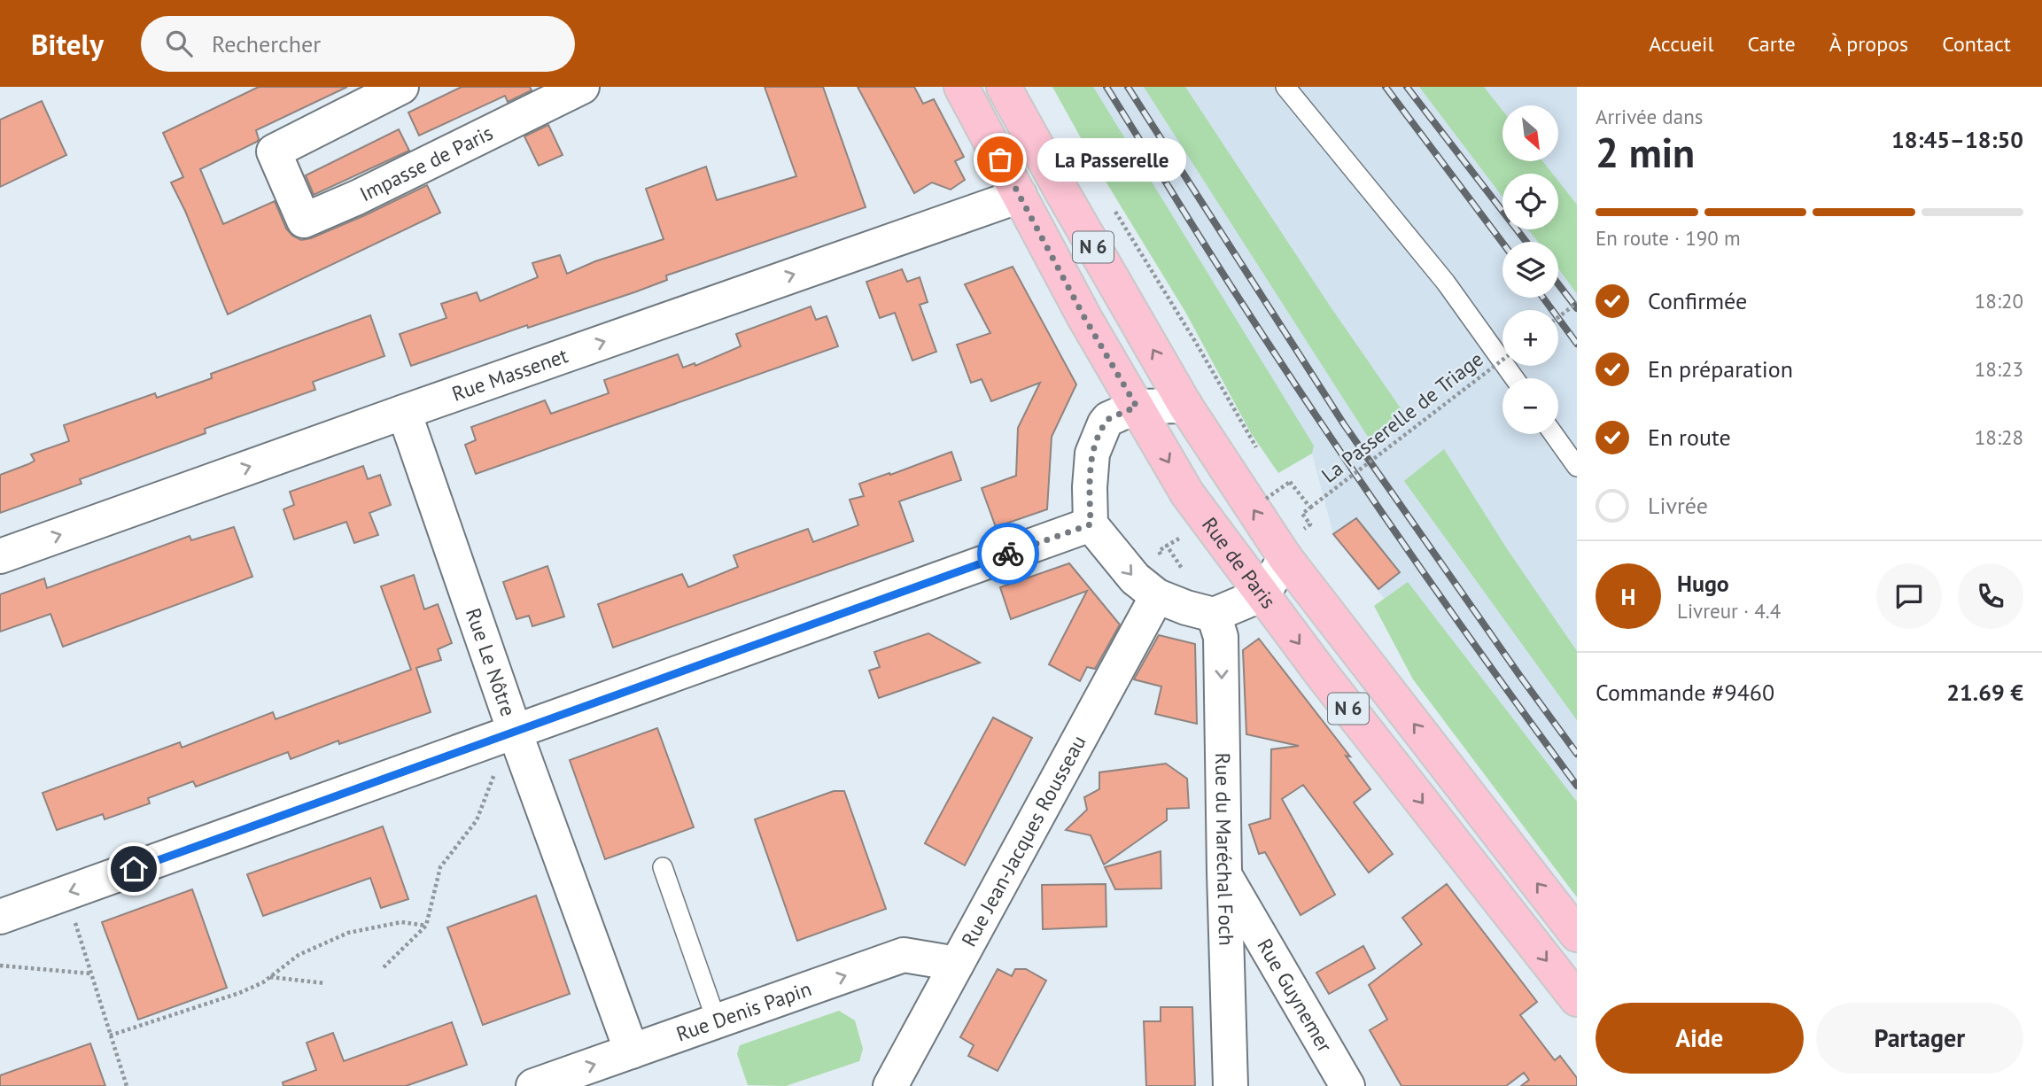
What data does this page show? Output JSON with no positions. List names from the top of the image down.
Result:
{
  "streets": {
    "main road": ["N 6", "Rue de Paris"],
    "street": [
      "Impasse de Paris",
      "Rue Massenet",
      "Rue Le Nôtre",
      "Rue Jean-Jacques Rousseau",
      "Rue du Maréchal Foch",
      "Rue Guynemer",
      "Rue Denis Papin"
    ],
    "path": ["La Passerelle de Triage"]
  },
  "crossings": [
    ["Rue Massenet", "Rue de Paris"],
    ["Rue Massenet", "Rue Le Nôtre"],
    ["Rue Le Nôtre", "Rue Denis Papin"],
    ["Rue Jean-Jacques Rousseau", "Rue Denis Papin"],
    ["Rue du Maréchal Foch", "Rue Guynemer"]
  ],
  "one_way": ["Rue Massenet", "Rue du Maréchal Foch", "Rue Denis Papin"],
  "places": ["La Passerelle"],
  "north": "bottom right",
  "page": {
    "header": "Bitely",
    "search": "Rechercher",
    "nav": [
      "Accueil",
      "Carte",
      "À propos",
      "Contact"
    ],
    "heading": ["2 min", "Arrivée dans", "18:45–18:50"],
    "panel": [
      "Hugo",
      "Livreur · 4.4",
      "Commande #9460",
      "21.69 €"
    ],
    "map_buttons": ["+", "−"],
    "bubble": "La Passerelle",
    "bar": "En route · 190 m",
    "list": [
      ["Confirmée", "18:20"],
      ["En préparation", "18:23"],
      ["En route", "18:28"],
      "Livrée"
    ],
    "round": "H",
    "buttons": ["Aide", "Partager"]
  }
}
